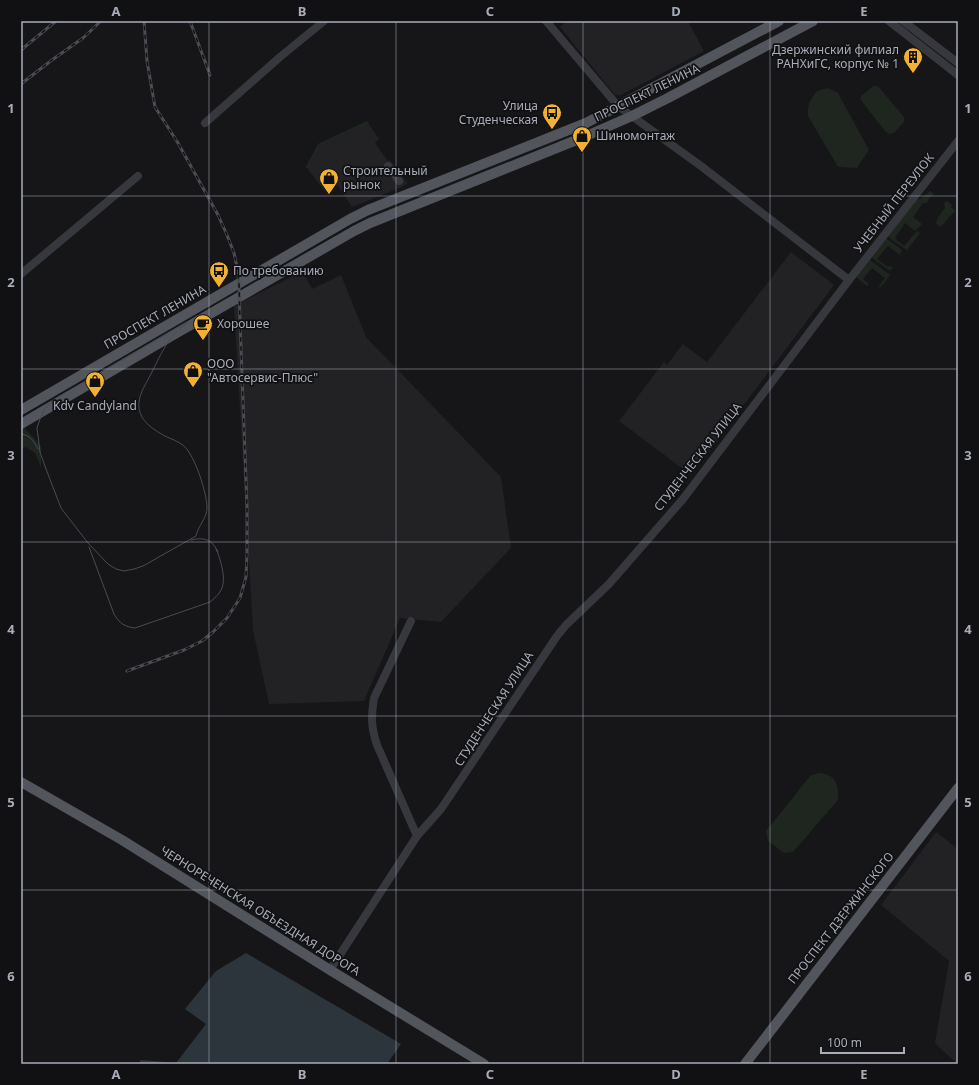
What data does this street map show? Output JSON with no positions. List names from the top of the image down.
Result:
{
  "streets": {
    "main road": ["ПРОСПЕКТ ЛЕНИНА", "ЧЕРНОРЕЧЕНСКАЯ ОБЪЕЗДНАЯ ДОРОГА", "ПРОСПЕКТ ДЗЕРЖИНСКОГО"],
    "street": ["УЧЕБНЫЙ ПЕРЕУЛОК", "СТУДЕНЧЕСКАЯ УЛИЦА"]
  },
  "crossings": [
    ["УЧЕБНЫЙ ПЕРЕУЛОК", "СТУДЕНЧЕСКАЯ УЛИЦА"],
    ["СТУДЕНЧЕСКАЯ УЛИЦА", "ЧЕРНОРЕЧЕНСКАЯ ОБЪЕЗДНАЯ ДОРОГА"]
  ],
  "places": {
    "building": ["Дзержинский филиал РАНХиГС, корпус № 1"],
    "bus stop": ["Улица Студенческая", "По требованию"],
    "shop": [
      "Шиномонтаж",
      "Строительный рынок",
      "ООО \"Автосервис-Плюс\"",
      "Kdv Candyland"
    ],
    "cafe": ["Хорошее"]
  },
  "scale_bar": "100 m",
  "grid": {
    "columns": [
      "A",
      "B",
      "C",
      "D",
      "E"
    ],
    "rows": [
      "1",
      "2",
      "3",
      "4",
      "5",
      "6"
    ]
  }
}
